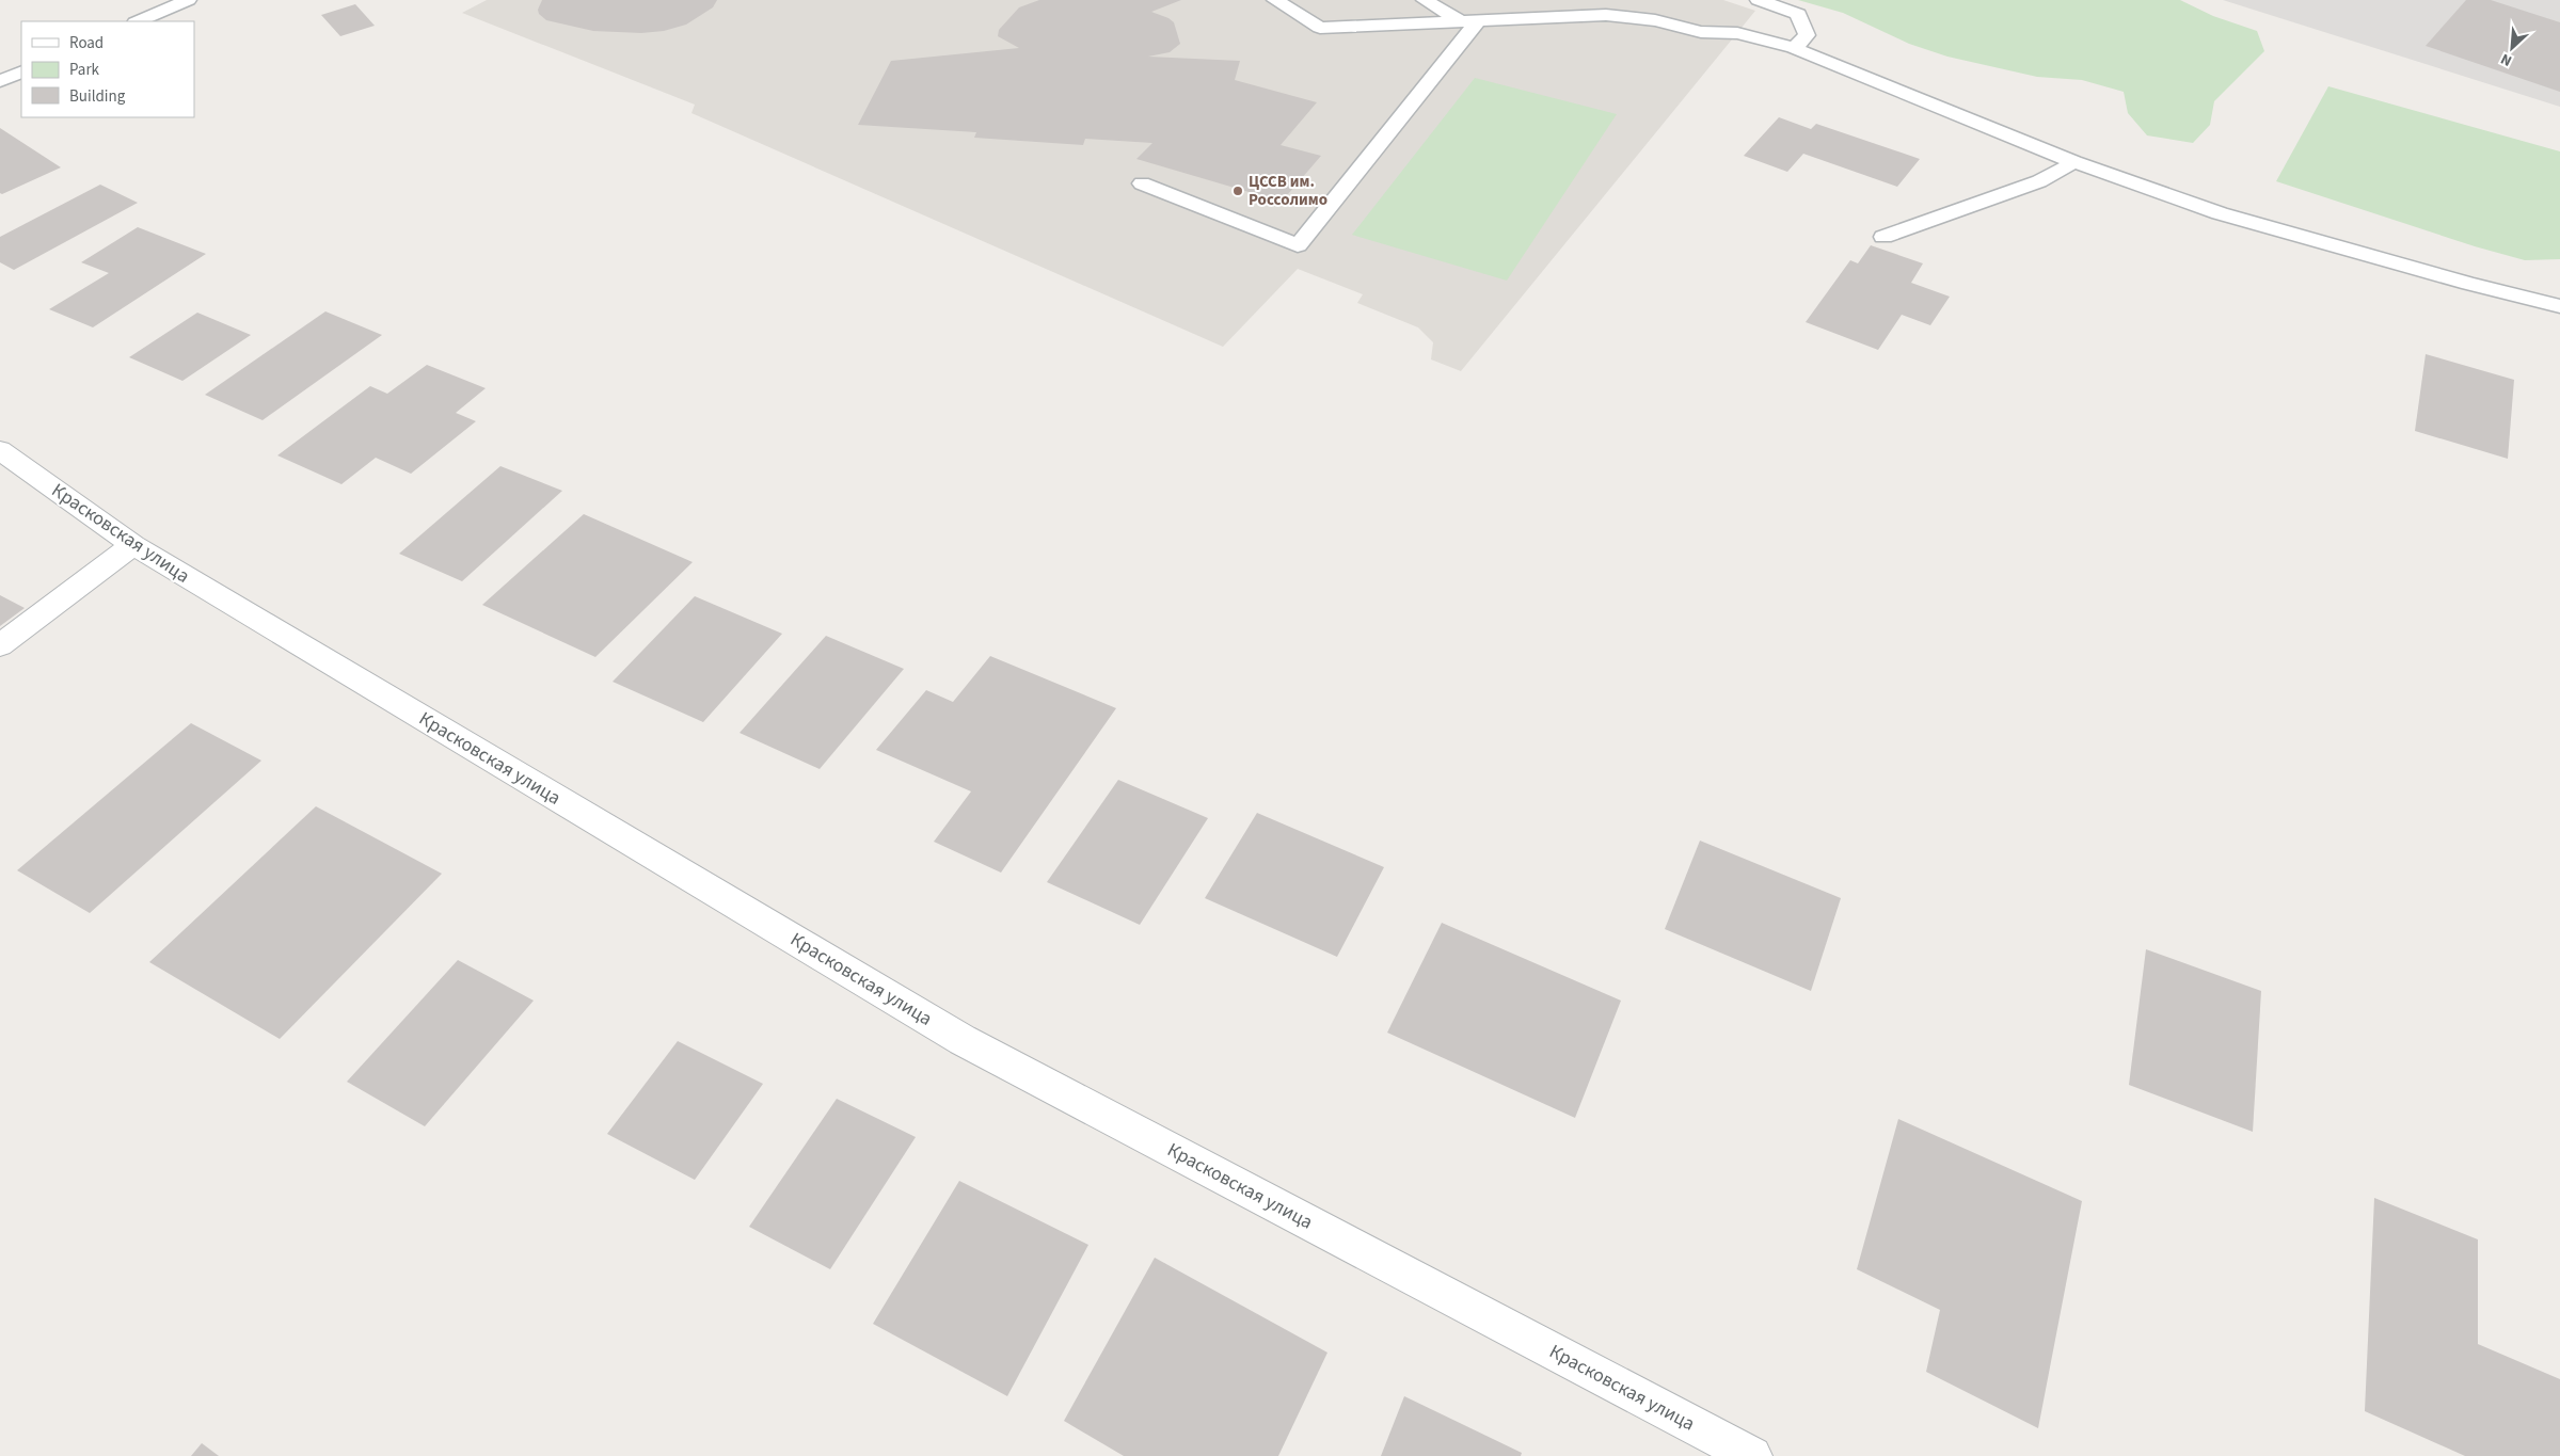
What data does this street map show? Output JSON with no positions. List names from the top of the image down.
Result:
{
  "streets": {
    "street": ["Красковская улица"]
  },
  "places": ["ЦССВ им. Россолимо"],
  "legend": ["Road", "Park", "Building"],
  "north": "bottom left"
}
